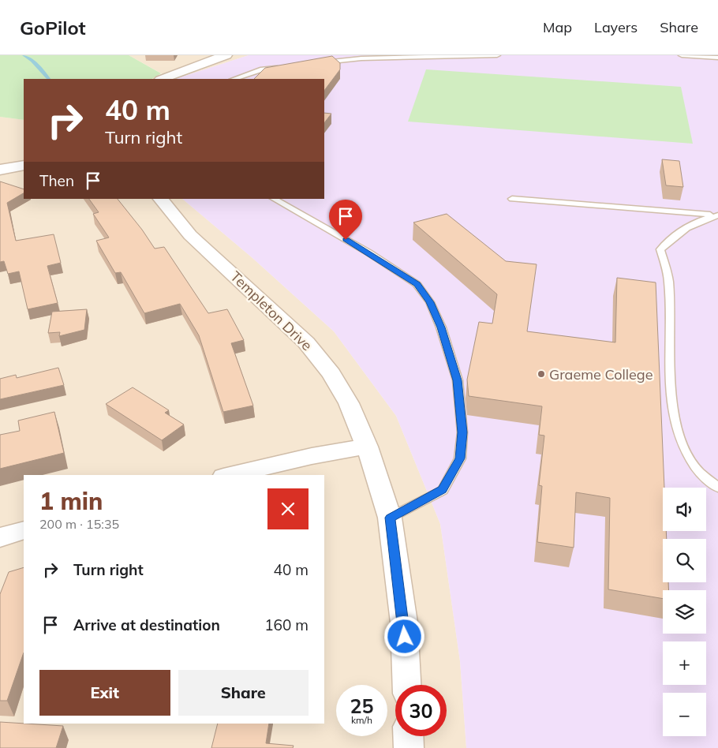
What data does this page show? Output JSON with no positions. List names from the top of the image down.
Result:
{
  "streets": {
    "street": ["Templeton Drive"]
  },
  "places": ["Graeme College"],
  "page": {
    "header": "GoPilot",
    "nav": ["Map", "Layers", "Share"],
    "turn": ["40 m", "Turn right"],
    "then": "Then",
    "heading": ["1 min", "200 m · 15:35"],
    "map_buttons": ["+", "−"],
    "list": [
      {
        "name": "Turn right",
        "value": "40 m"
      },
      {
        "name": "Arrive at destination",
        "value": "160 m"
      }
    ],
    "buttons": ["Exit", "Share"],
    "speed": "25 km/h",
    "limit": "30"
  }
}
